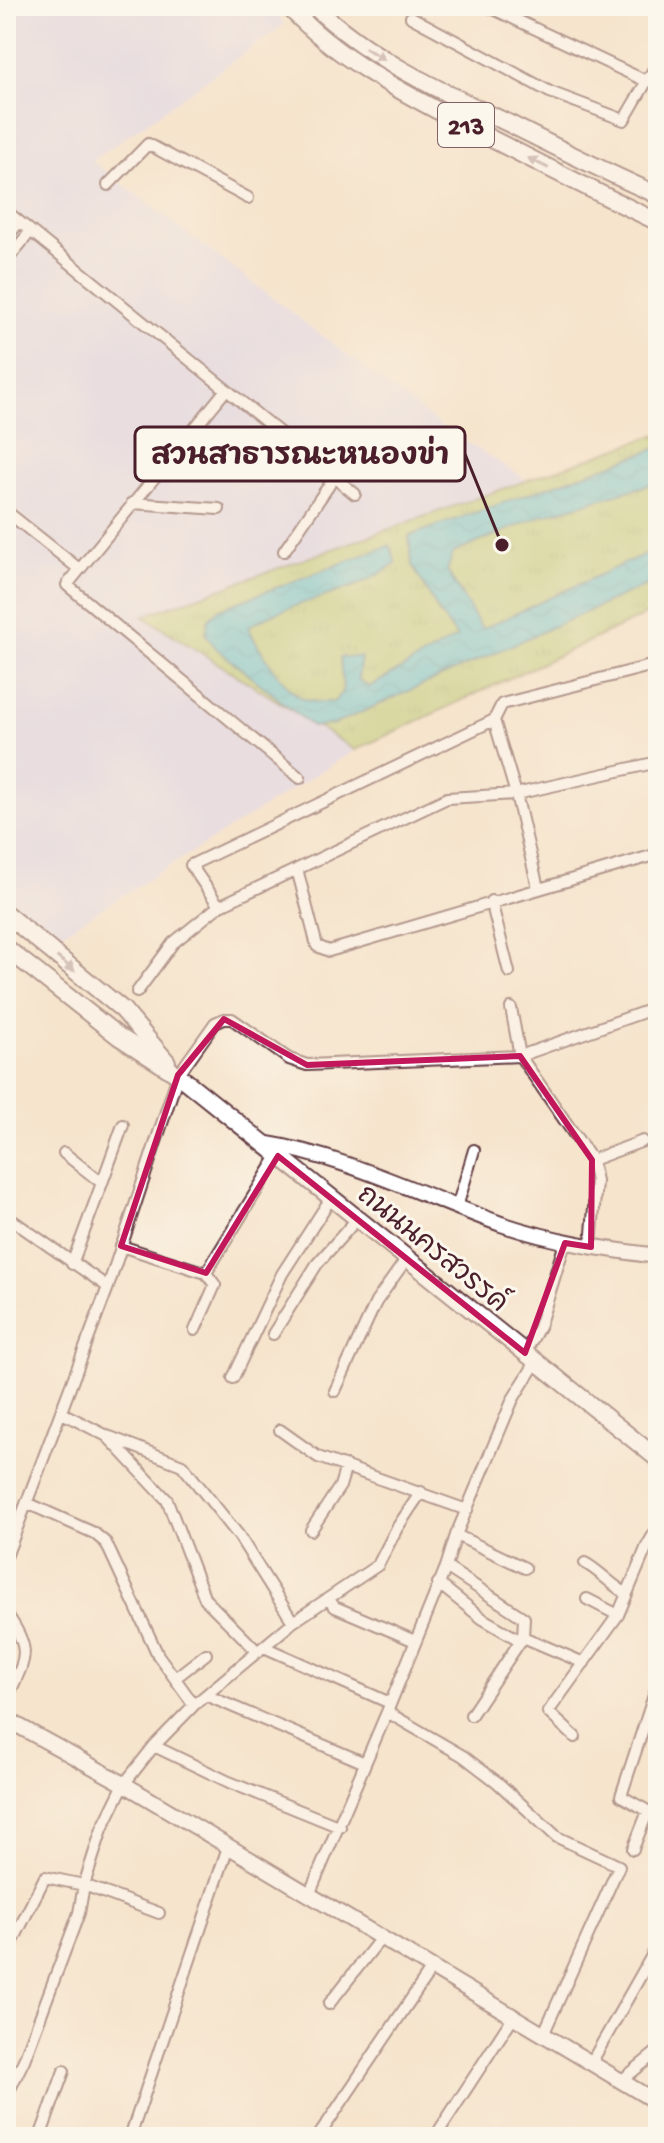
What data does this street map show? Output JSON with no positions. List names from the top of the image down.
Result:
{
  "streets": {
    "main road": ["213", "ถนนนครสวรรค์"]
  },
  "places": ["สวนสาธารณะหนองข่า"]
}
